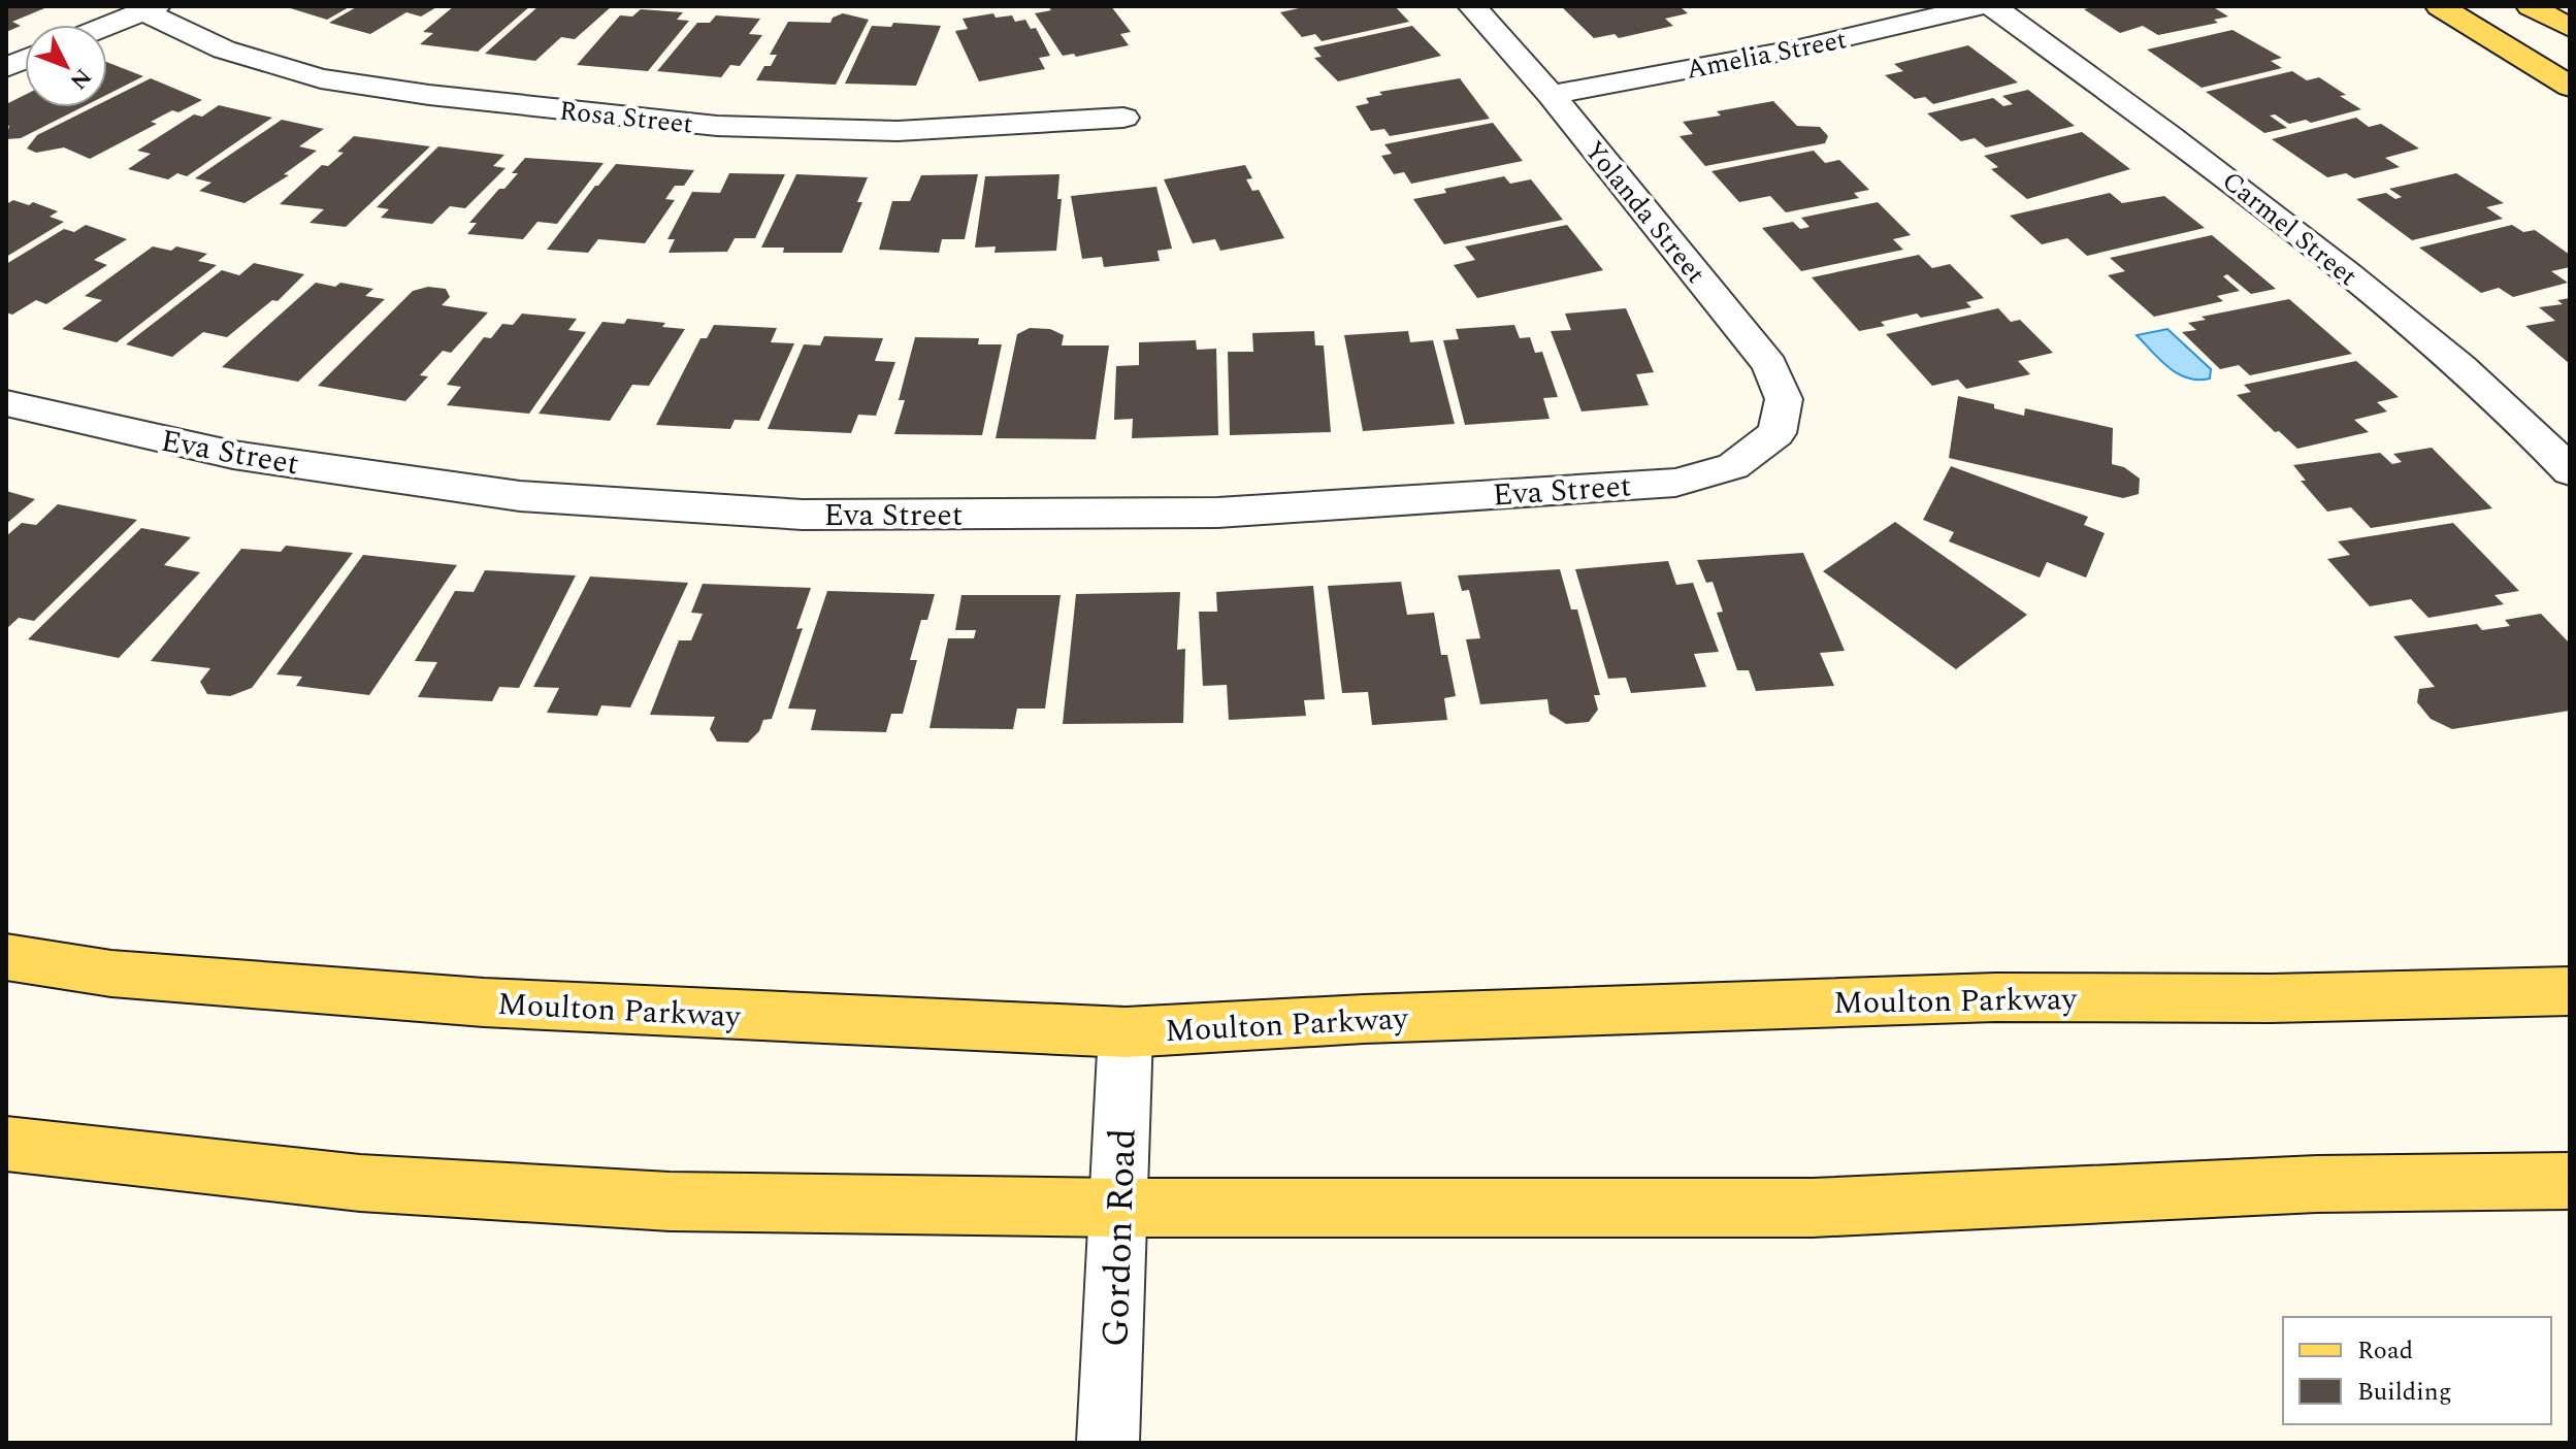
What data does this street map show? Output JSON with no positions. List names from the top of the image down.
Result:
{
  "streets": {
    "main road": ["Moulton Parkway"],
    "street": [
      "Amelia Street",
      "Rosa Street",
      "Yolanda Street",
      "Carmel Street",
      "Eva Street",
      "Gordon Road"
    ]
  },
  "crossings": [
    ["Amelia Street", "Yolanda Street"],
    ["Yolanda Street", "Eva Street"],
    ["Moulton Parkway", "Gordon Road"]
  ],
  "legend": ["Road", "Building"],
  "north": "bottom right"
}
